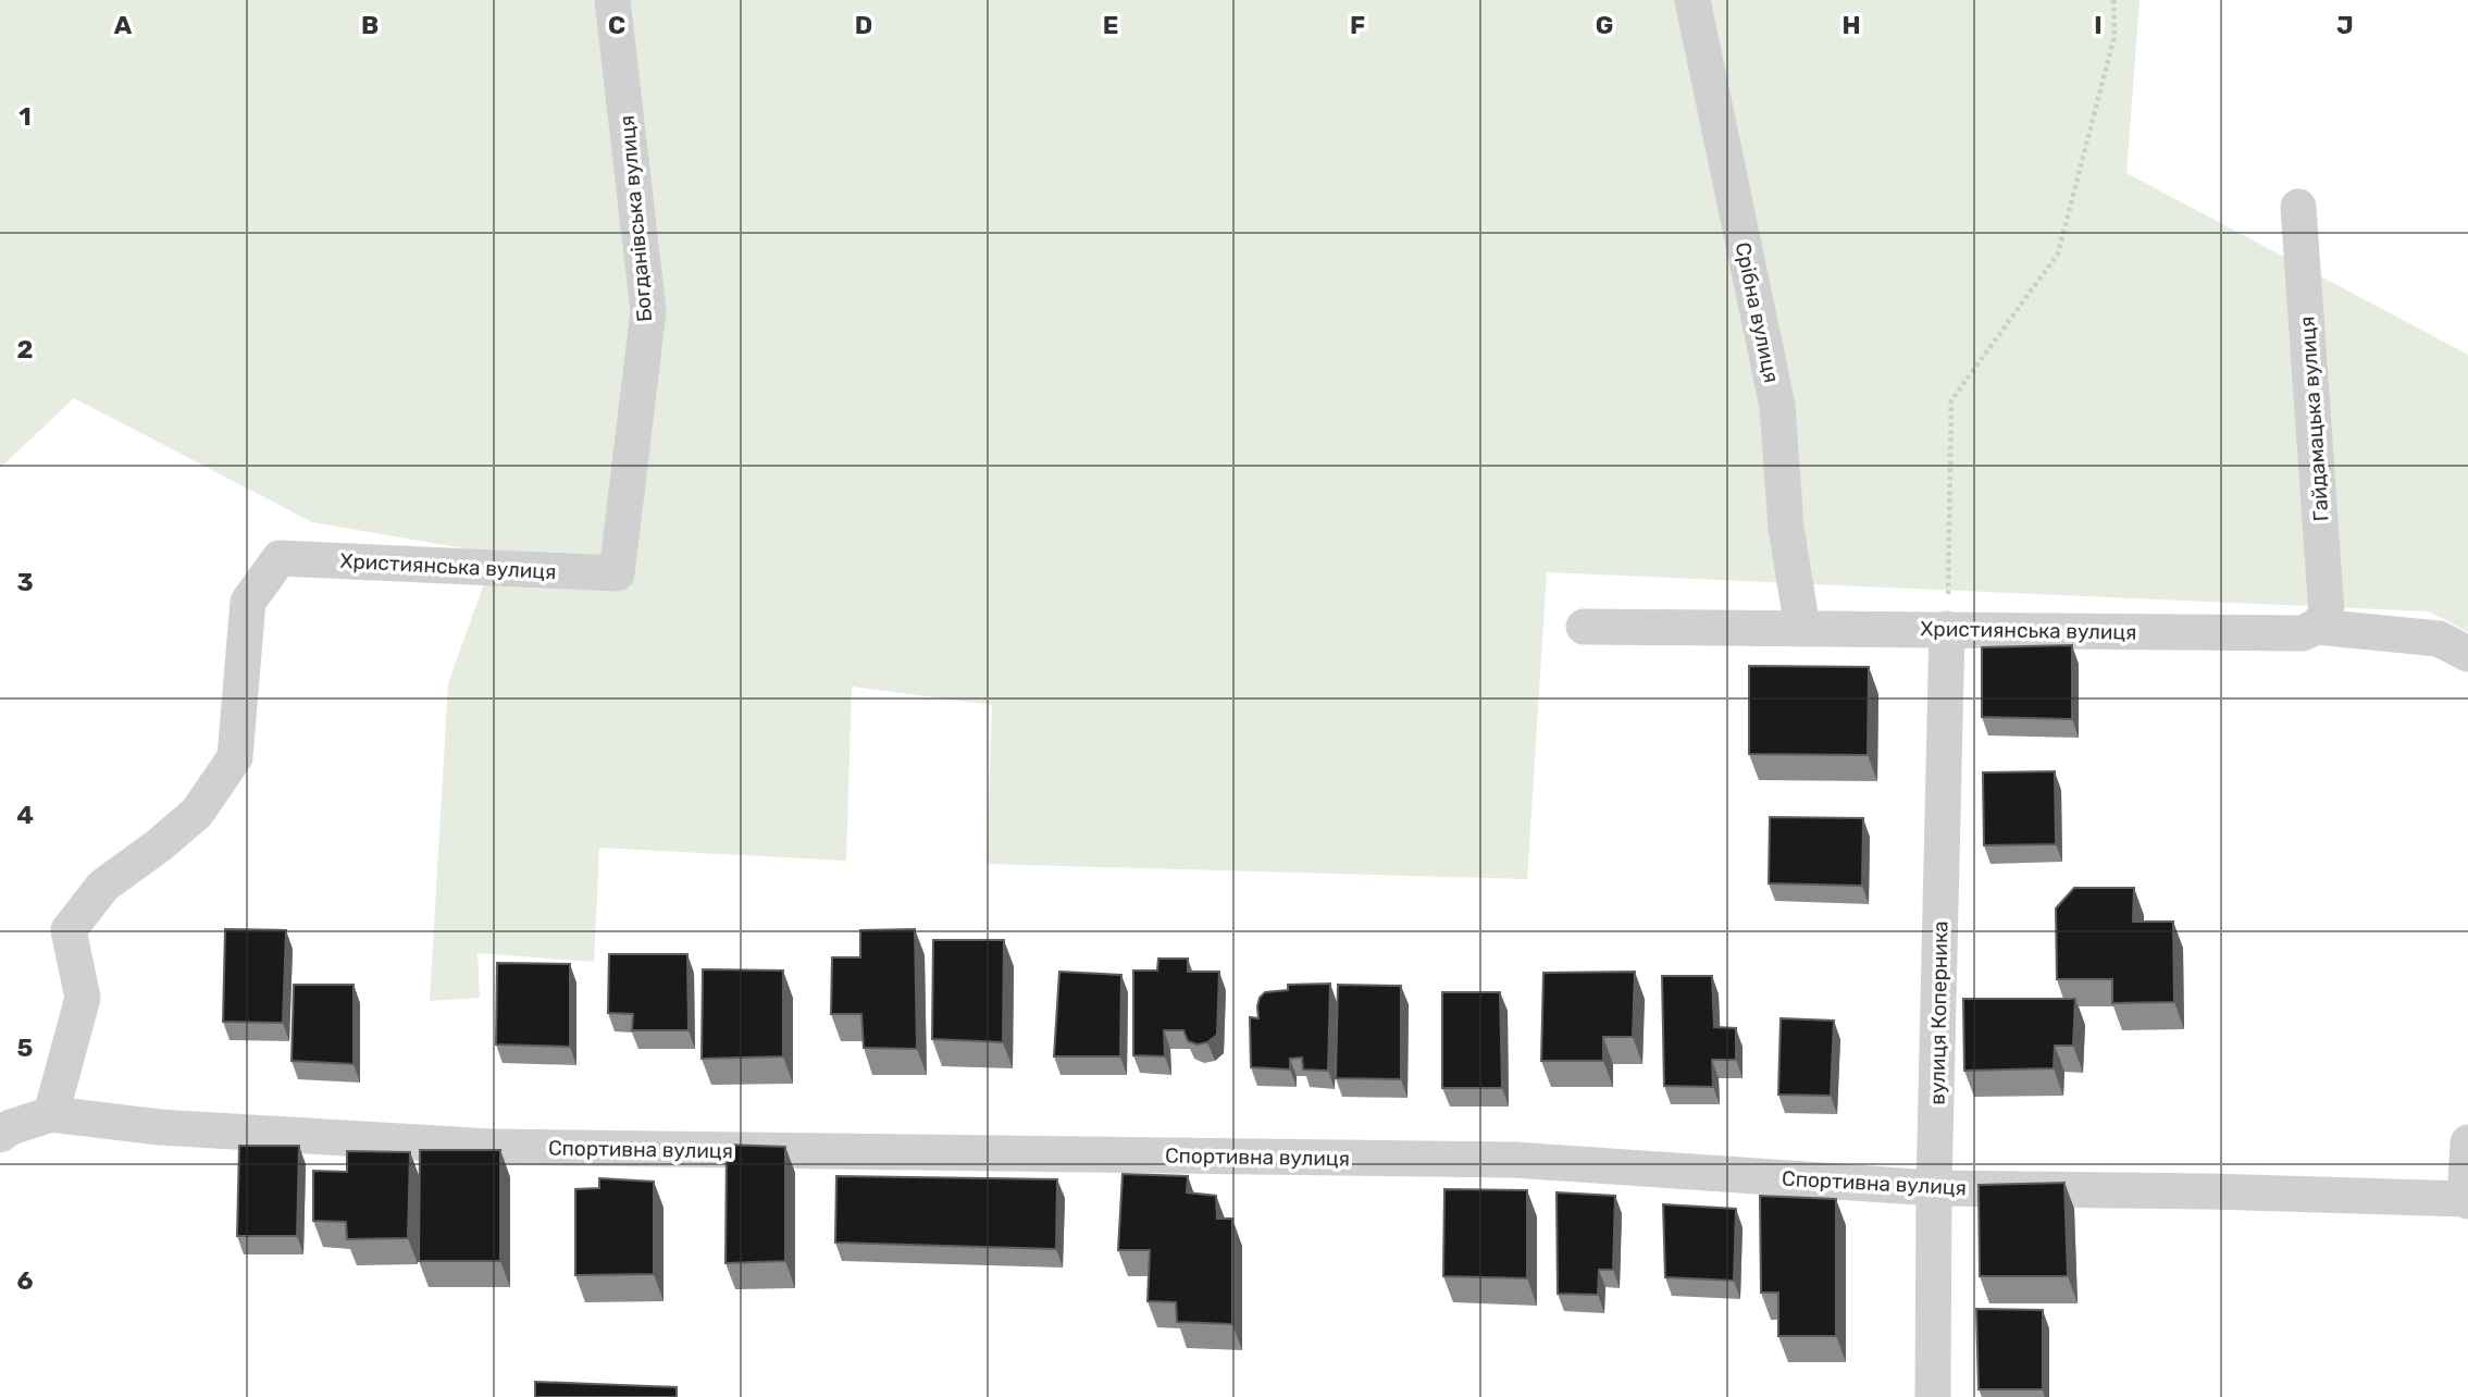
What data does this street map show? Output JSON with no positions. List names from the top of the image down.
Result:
{
  "streets": {
    "street": [
      "Богданівська вулиця",
      "Срібна вулиця",
      "Гайдамацька вулиця",
      "Християнська вулиця",
      "вулиця Коперника",
      "Спортивна вулиця"
    ]
  },
  "crossings": [
    ["Богданівська вулиця", "Християнська вулиця"],
    ["Срібна вулиця", "Християнська вулиця"],
    ["Гайдамацька вулиця", "Християнська вулиця"],
    ["Християнська вулиця", "вулиця Коперника"],
    ["Християнська вулиця", "Спортивна вулиця"],
    ["вулиця Коперника", "Спортивна вулиця"]
  ],
  "grid": {
    "columns": [
      "A",
      "B",
      "C",
      "D",
      "E",
      "F",
      "G",
      "H",
      "I",
      "J"
    ],
    "rows": [
      "1",
      "2",
      "3",
      "4",
      "5",
      "6"
    ]
  }
}
